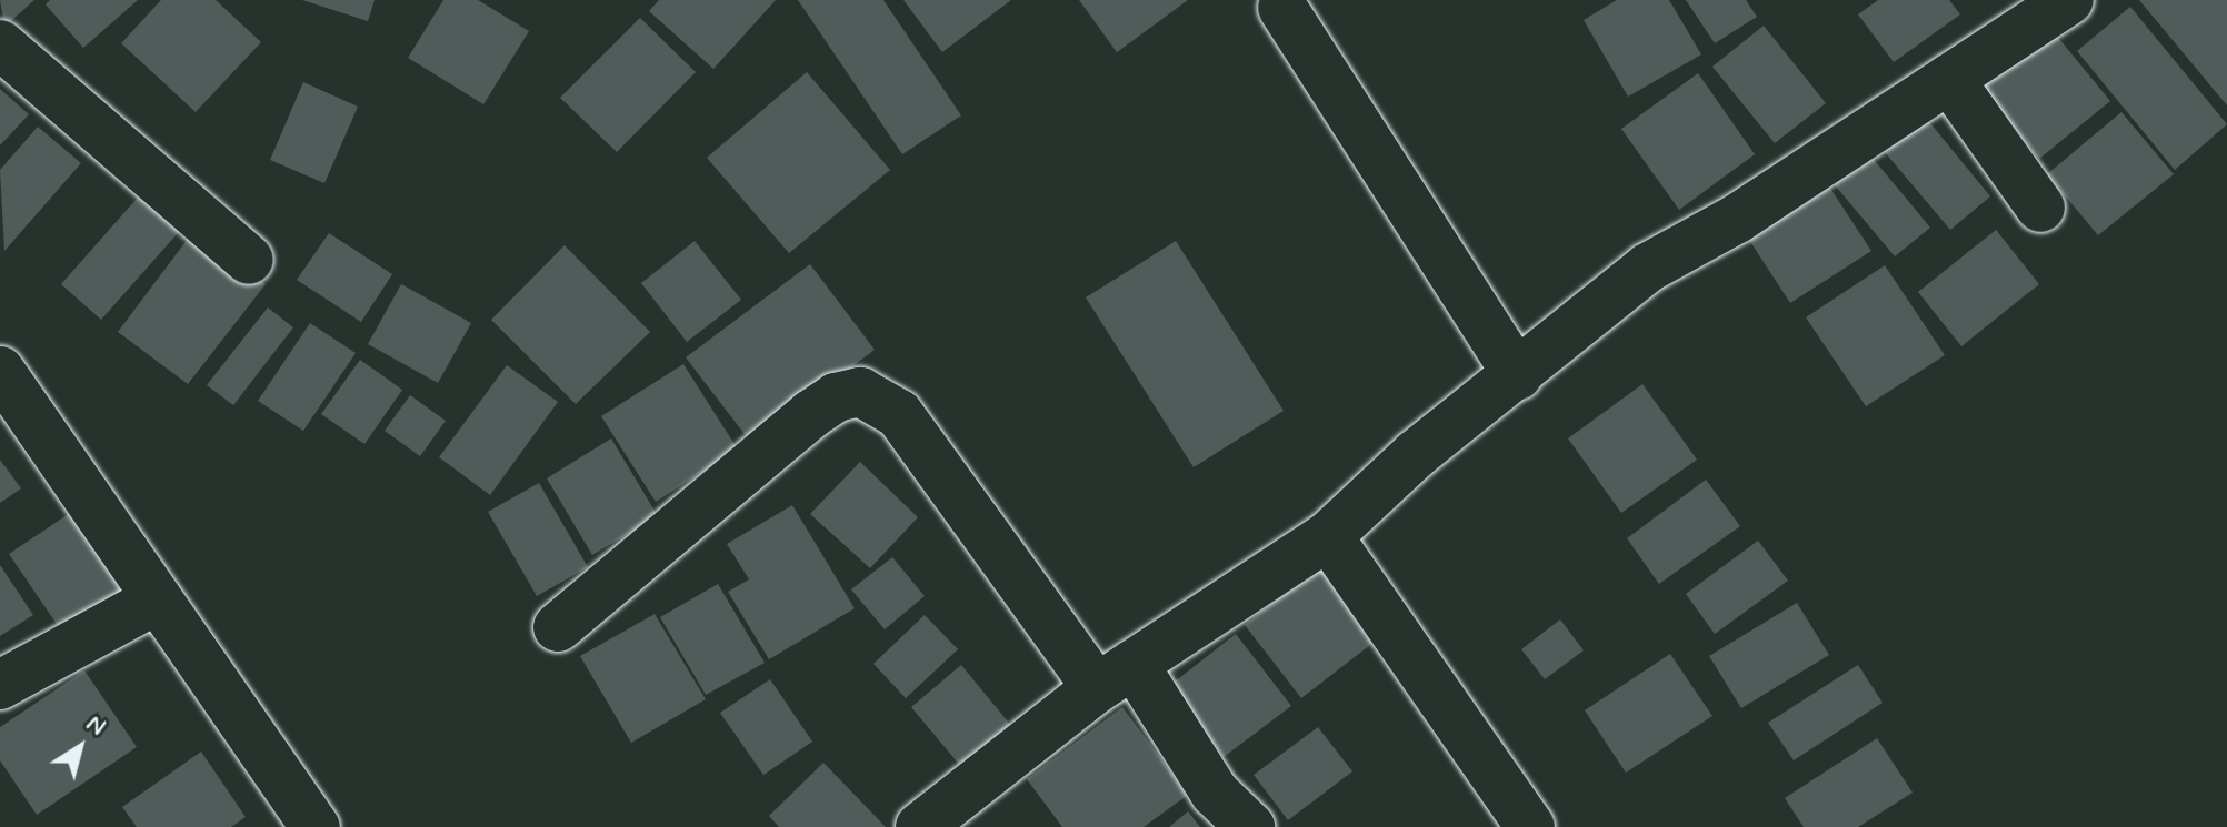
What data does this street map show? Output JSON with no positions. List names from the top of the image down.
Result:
{
  "north": "top right"
}
